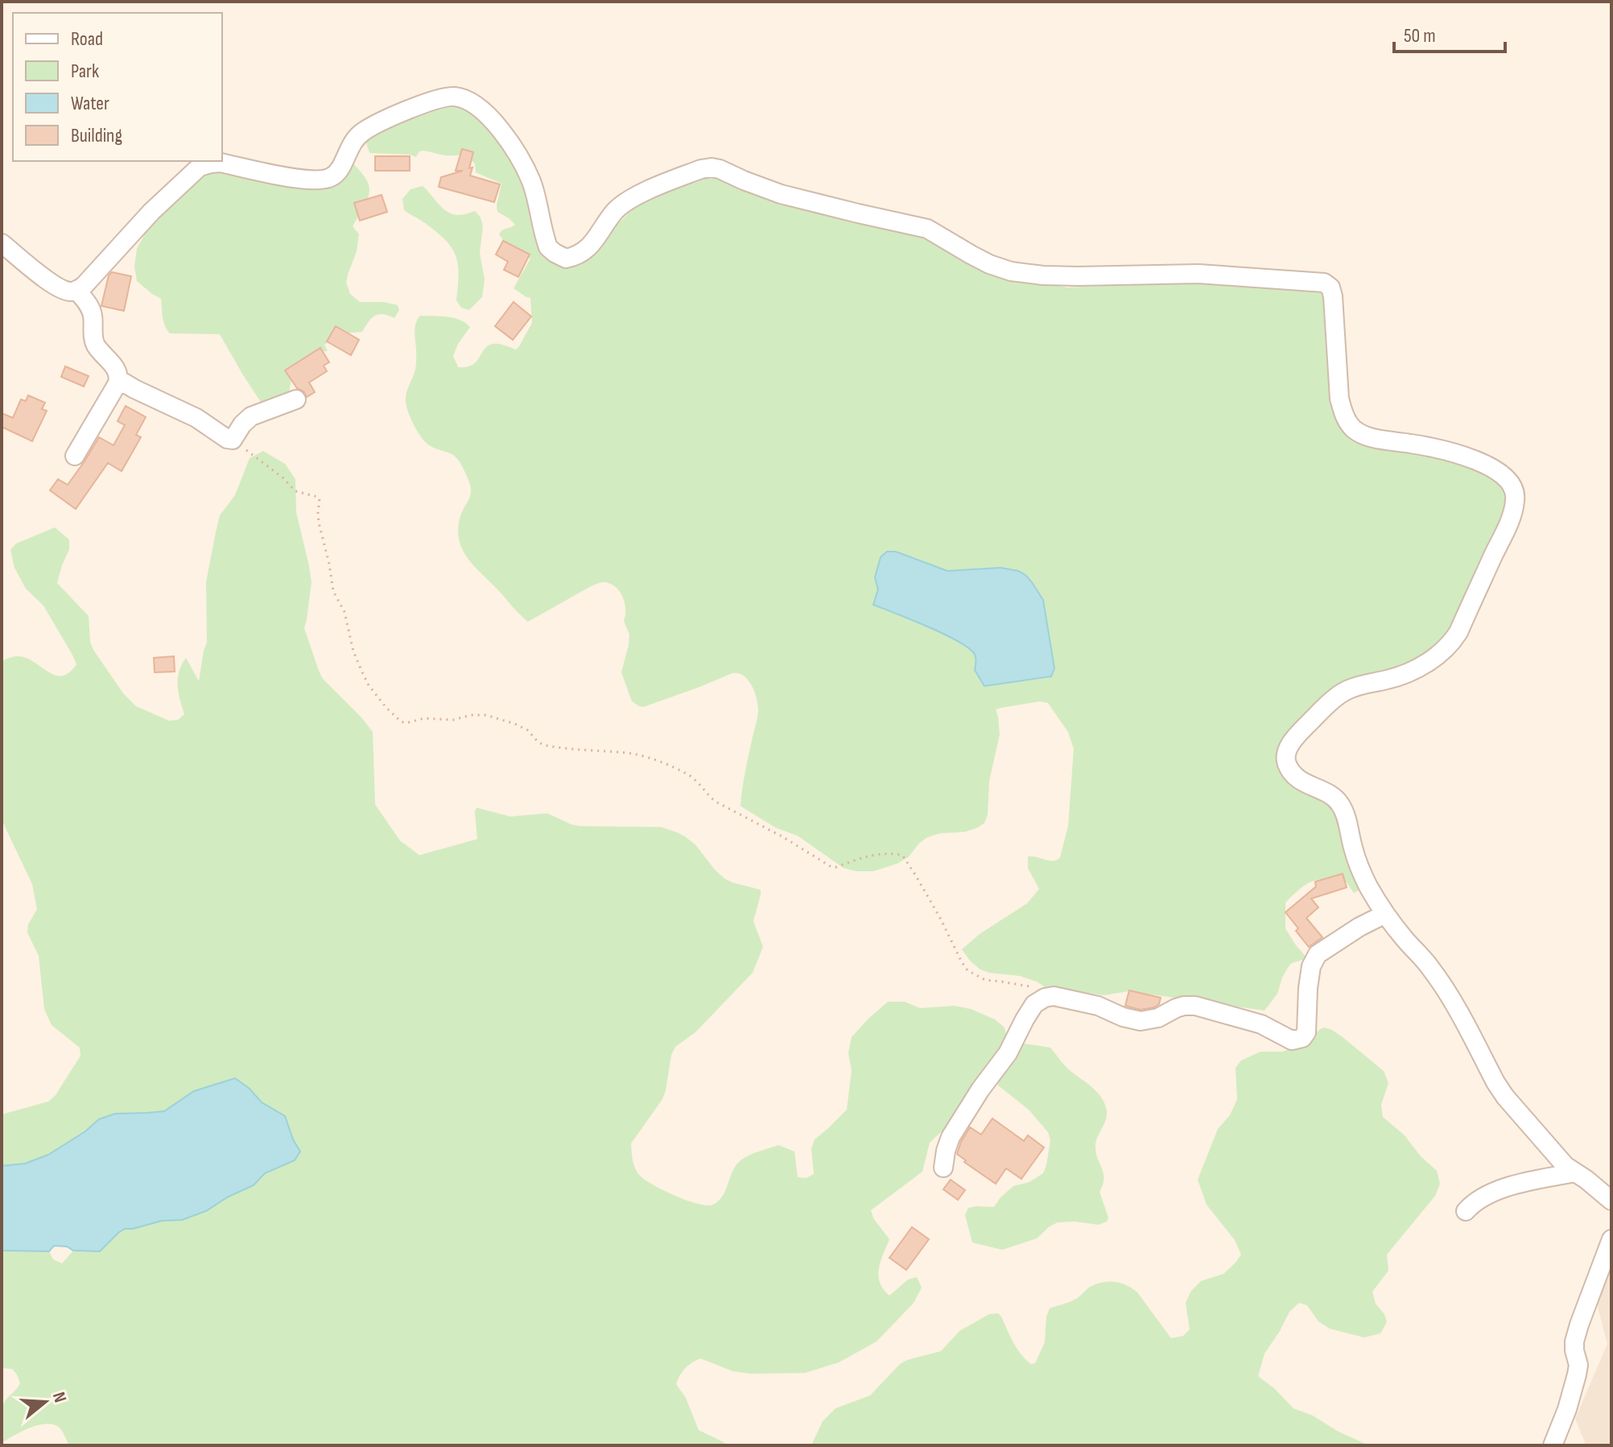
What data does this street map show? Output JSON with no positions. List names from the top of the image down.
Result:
{
  "legend": [
    "Road",
    "Park",
    "Water",
    "Building"
  ],
  "scale_bar": "50 m",
  "north": "right"
}
